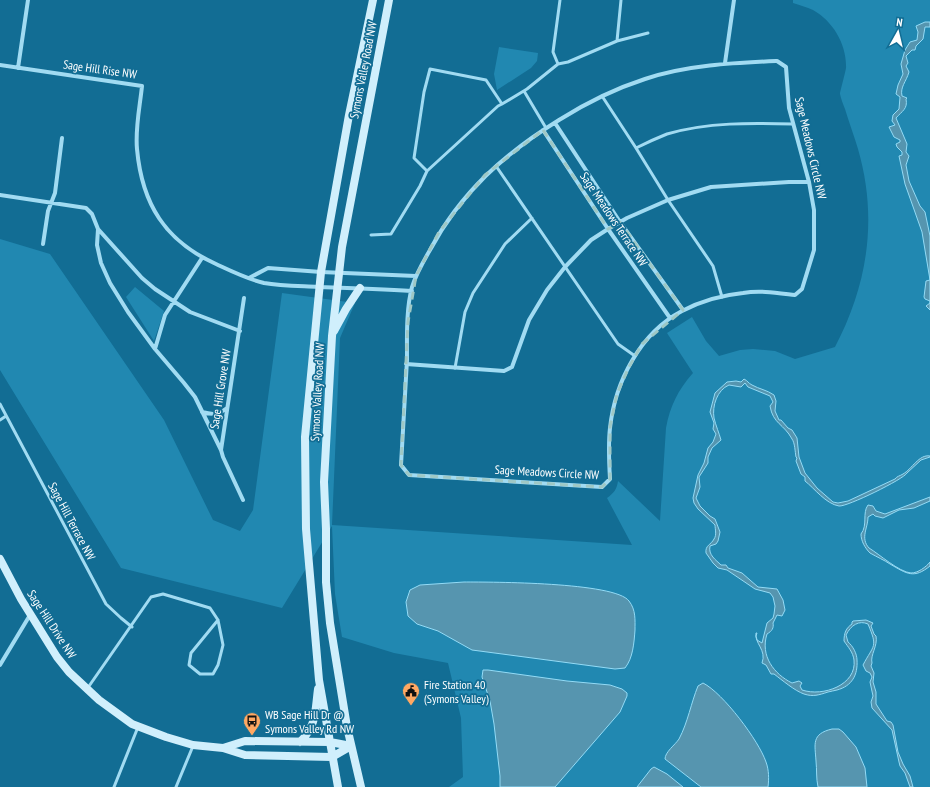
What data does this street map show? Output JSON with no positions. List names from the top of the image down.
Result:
{
  "streets": {
    "main road": ["Symons Valley Road NW", "Sage Hill Drive NW"],
    "street": [
      "Sage Hill Rise NW",
      "Sage Meadows Circle NW",
      "Sage Meadows Terrace NW",
      "Sage Hill Grove NW"
    ],
    "lane": ["Sage Hill Terrace NW"]
  },
  "crossings": [
    ["Sage Hill Rise NW", "Symons Valley Road NW"],
    ["Symons Valley Road NW", "Sage Hill Drive NW"],
    ["Sage Meadows Circle NW", "Sage Meadows Terrace NW"]
  ],
  "places": {
    "public building": ["Fire Station 40 (Symons Valley)"],
    "bus stop": ["WB Sage Hill Dr @ Symons Valley Rd NW"]
  },
  "north": "top"
}
